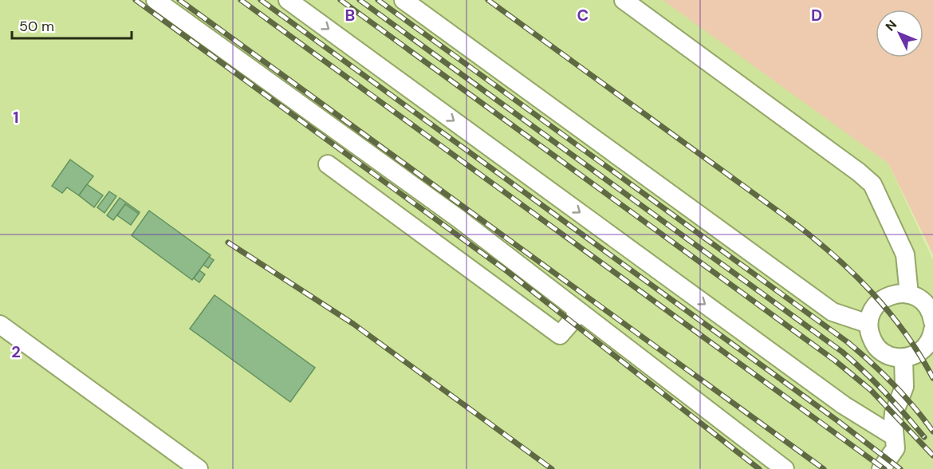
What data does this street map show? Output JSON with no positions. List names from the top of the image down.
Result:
{
  "scale_bar": "50 m",
  "north": "top left",
  "grid": {
    "columns": ["B", "C", "D"],
    "rows": ["1", "2"]
  }
}
